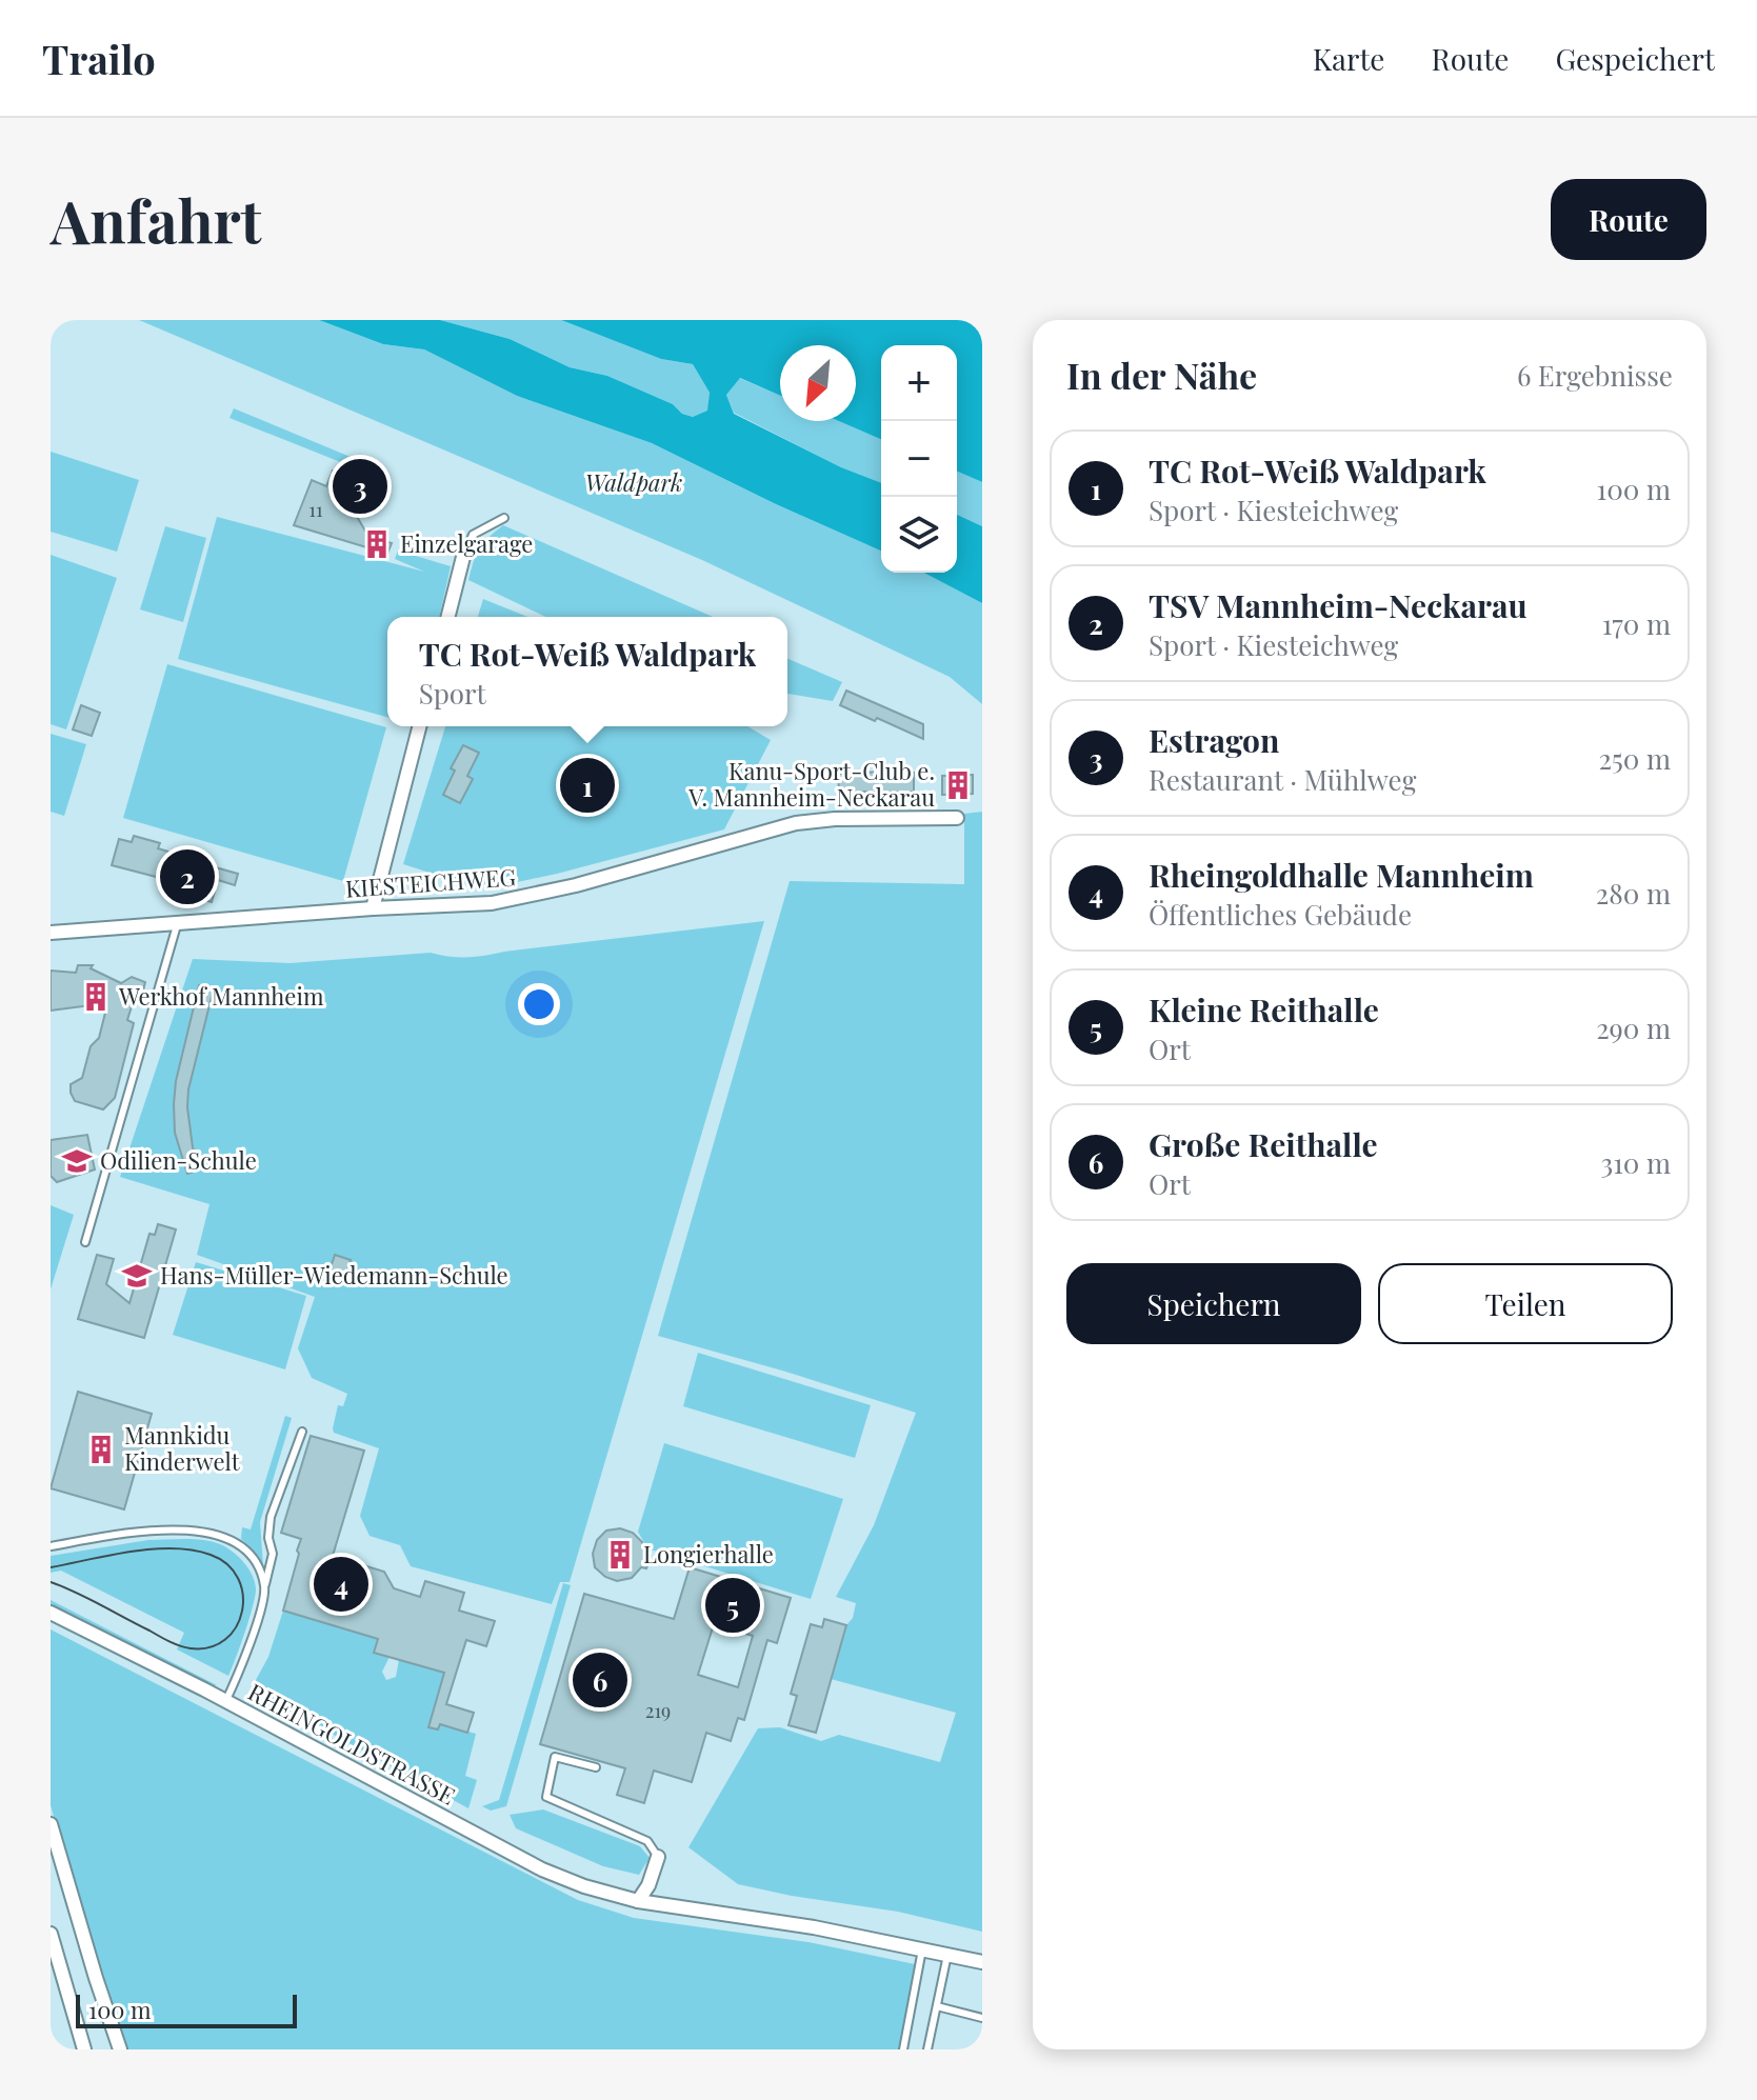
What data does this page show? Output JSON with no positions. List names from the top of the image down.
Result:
{
  "streets": {
    "street": ["KIESTEICHWEG", "RHEINGOLDSTRASSE"]
  },
  "parks": ["Waldpark"],
  "places": {
    "building": [
      "Einzelgarage",
      "Kanu-Sport-Club e. V. Mannheim-Neckarau",
      "Werkhof Mannheim",
      "Mannkidu Kinderwelt",
      "Longierhalle"
    ],
    "school or university": ["Odilien-Schule", "Hans-Müller-Wiedemann-Schule"]
  },
  "house_numbers": ["11", "219"],
  "scale_bar": "100 m",
  "north": "bottom left",
  "page": {
    "header": "Trailo",
    "nav": ["Karte", "Route", "Gespeichert"],
    "buttons": [
      "Route",
      ["Speichern", "Teilen"]
    ],
    "title": "Anfahrt",
    "heading": ["In der Nähe", "6 Ergebnisse"],
    "map_buttons": ["+", "−"],
    "list": [
      {
        "mark": "1",
        "name": "TC Rot-Weiß Waldpark",
        "note": "Sport · Kiesteichweg",
        "value": "100 m"
      },
      {
        "mark": "2",
        "name": "TSV Mannheim-Neckarau",
        "note": "Sport · Kiesteichweg",
        "value": "170 m"
      },
      {
        "mark": "3",
        "name": "Estragon",
        "note": "Restaurant · Mühlweg",
        "value": "250 m"
      },
      {
        "mark": "4",
        "name": "Rheingoldhalle Mannheim",
        "note": "Öffentliches Gebäude",
        "value": "280 m"
      },
      {
        "mark": "5",
        "name": "Kleine Reithalle",
        "note": "Ort",
        "value": "290 m"
      },
      {
        "mark": "6",
        "name": "Große Reithalle",
        "note": "Ort",
        "value": "310 m"
      }
    ],
    "pins": [
      "3",
      "1",
      "2",
      "4",
      "5",
      "6"
    ],
    "popup": ["TC Rot-Weiß Waldpark", "Sport"],
    "scale": "100 m"
  }
}
